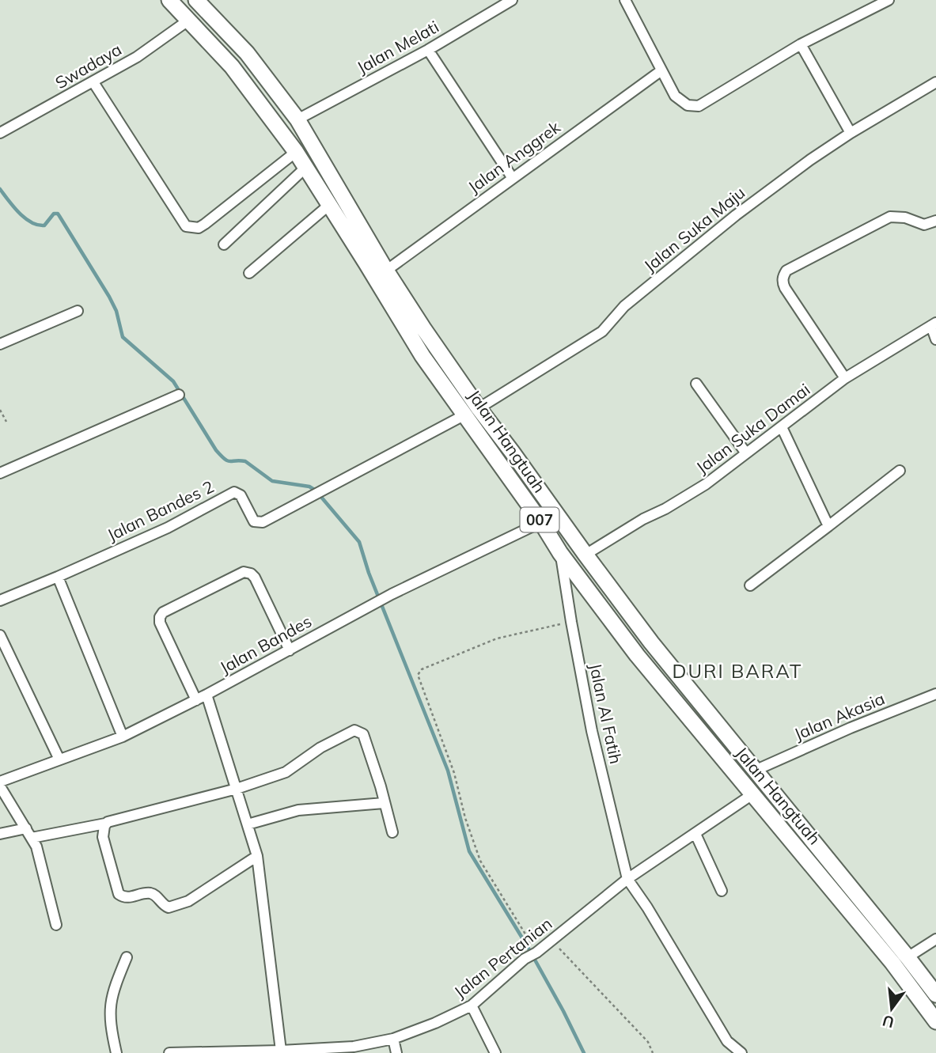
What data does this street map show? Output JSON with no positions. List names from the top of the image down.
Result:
{
  "streets": {
    "highway": ["Jalan Hangtuah", "007"],
    "street": [
      "Jalan Melati",
      "Swadaya",
      "Jalan Anggrek",
      "Jalan Suka Maju",
      "Jalan Suka Damai",
      "Jalan Bandes 2",
      "Jalan Bandes",
      "Jalan Al Fatih",
      "Jalan Akasia",
      "Jalan Pertanian"
    ]
  },
  "crossings": [
    ["Jalan Melati", "Jalan Hangtuah"],
    ["Swadaya", "Jalan Hangtuah"],
    ["Jalan Anggrek", "Jalan Hangtuah"],
    ["Jalan Suka Maju", "Jalan Hangtuah"],
    ["Jalan Suka Maju", "Jalan Bandes 2"],
    ["Jalan Suka Damai", "Jalan Hangtuah"],
    ["Jalan Hangtuah", "Jalan Bandes 2"],
    ["Jalan Hangtuah", "Jalan Bandes"],
    ["Jalan Hangtuah", "Jalan Al Fatih"],
    ["Jalan Hangtuah", "Jalan Akasia"],
    ["Jalan Hangtuah", "Jalan Pertanian"],
    ["Jalan Al Fatih", "Jalan Pertanian"]
  ],
  "districts": ["DURI BARAT"],
  "north": "bottom"
}
